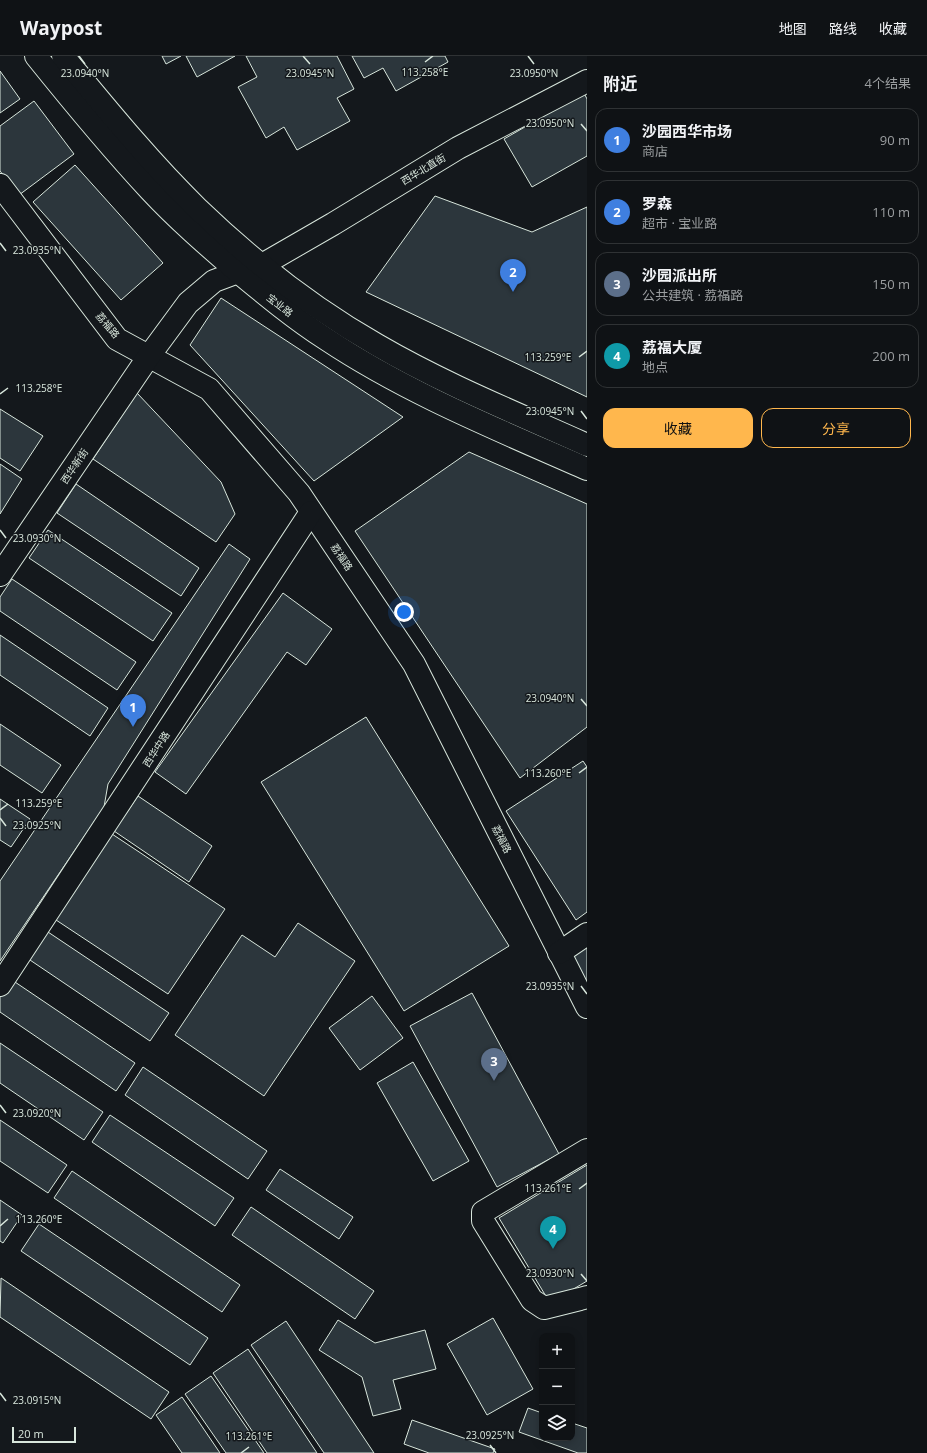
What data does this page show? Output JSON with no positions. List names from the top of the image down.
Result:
{
  "streets": {
    "main road": [
      "西华北直街",
      "宝业路",
      "荔福路",
      "西华新街",
      "西华中路"
    ]
  },
  "crossings": [
    ["西华北直街", "宝业路"],
    ["宝业路", "西华新街"],
    ["荔福路", "西华新街"],
    ["荔福路", "西华中路"]
  ],
  "scale_bar": "20 m",
  "page": {
    "header": "Waypost",
    "nav": ["地图", "路线", "收藏"],
    "heading": ["附近", "4个结果"],
    "list": [
      {
        "mark": "1",
        "name": "沙园西华市场",
        "note": "商店",
        "value": "90 m"
      },
      {
        "mark": "2",
        "name": "罗森",
        "note": "超市 · 宝业路",
        "value": "110 m"
      },
      {
        "mark": "3",
        "name": "沙园派出所",
        "note": "公共建筑 · 荔福路",
        "value": "150 m"
      },
      {
        "mark": "4",
        "name": "荔福大厦",
        "note": "地点",
        "value": "200 m"
      }
    ],
    "pins": [
      "2",
      "1",
      "3",
      "4"
    ],
    "buttons": ["收藏", "分享"],
    "map_buttons": ["+", "−"],
    "scale": "20 m"
  },
  "coordinates": [
    "113.258°E",
    "23.0950°N",
    "23.0940°N",
    "23.0945°N",
    "23.0935°N",
    "113.259°E",
    "23.0930°N",
    "113.260°E",
    "23.0925°N",
    "23.0920°N",
    "113.261°E",
    "23.0915°N"
  ]
}
